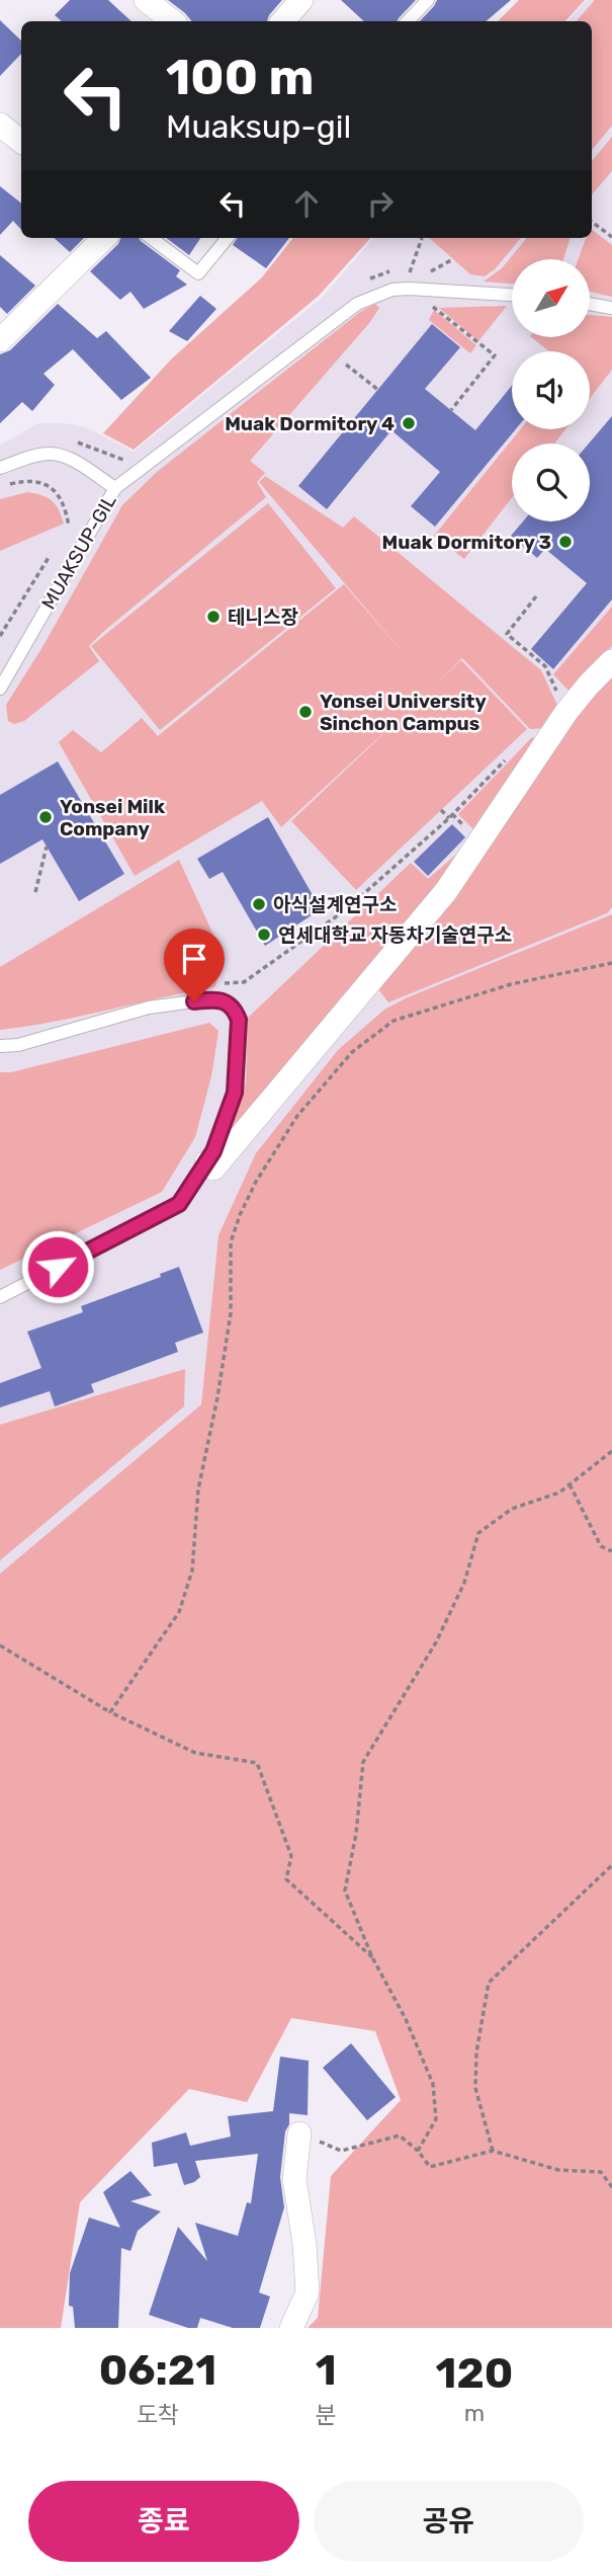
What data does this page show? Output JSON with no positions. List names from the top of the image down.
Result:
{
  "streets": {
    "lane": ["MUAKSUP-GIL"]
  },
  "places": [
    "Muak Dormitory 4",
    "Muak Dormitory 3",
    "테니스장",
    "Yonsei University Sinchon Campus",
    "Yonsei Milk Company",
    "아식설계연구소",
    "연세대학교 자동차기술연구소"
  ],
  "north": "top right",
  "page": {
    "turn": ["100 m", "Muaksup-gil"],
    "eta": [
      "06:21",
      "도착",
      "1",
      "분",
      "120",
      "m"
    ],
    "buttons": ["종료", "공유"]
  }
}
